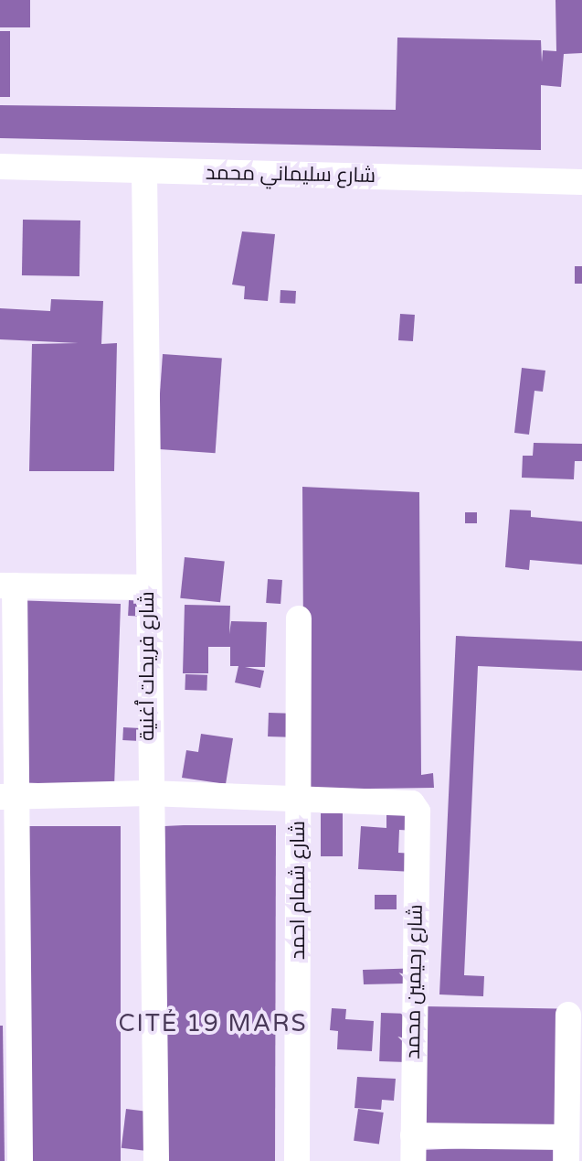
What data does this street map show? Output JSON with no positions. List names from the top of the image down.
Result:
{
  "streets": {
    "street": [
      "شارع سليماني محمد",
      "شارع فريحات ٱغنية",
      "شارع شمام احمد",
      "شارع رحيمين محمد"
    ]
  },
  "crossings": [
    ["شارع سليماني محمد", "شارع فريحات ٱغنية"],
    ["شارع شمام احمد", "شارع رحيمين محمد"]
  ],
  "districts": ["CITÉ 19 MARS"]
}
